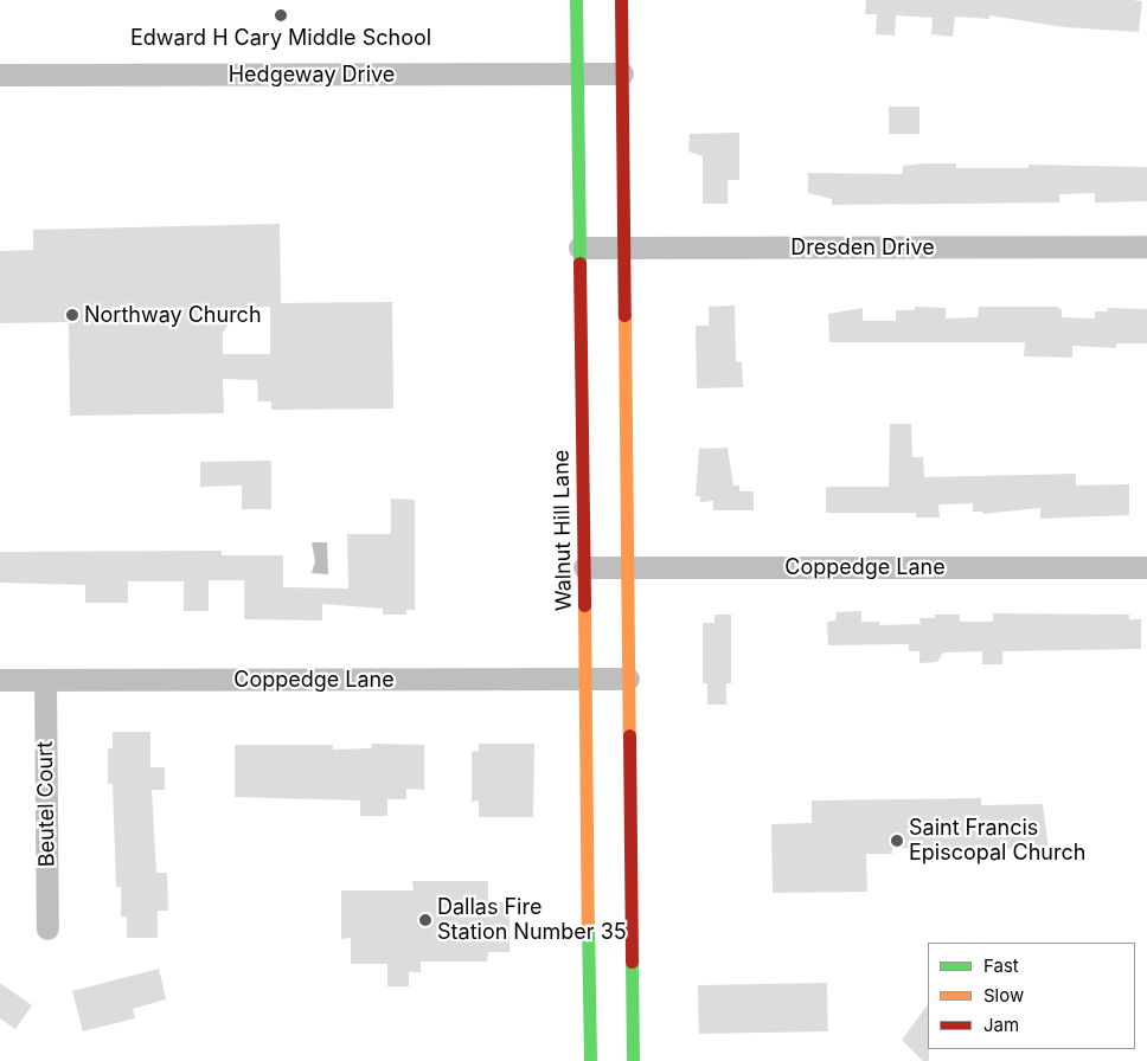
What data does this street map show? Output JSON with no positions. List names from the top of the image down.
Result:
{
  "streets": {
    "main road": ["Walnut Hill Lane"],
    "street": [
      "Hedgeway Drive",
      "Dresden Drive",
      "Coppedge Lane",
      "Beutel Court"
    ]
  },
  "crossings": [
    ["Hedgeway Drive", "Walnut Hill Lane"],
    ["Dresden Drive", "Walnut Hill Lane"],
    ["Walnut Hill Lane", "Coppedge Lane"],
    ["Coppedge Lane", "Beutel Court"]
  ],
  "places": [
    "Edward H Cary Middle School",
    "Northway Church",
    "Saint Francis Episcopal Church",
    "Dallas Fire Station Number 35"
  ],
  "legend": ["Fast", "Slow", "Jam"]
}
